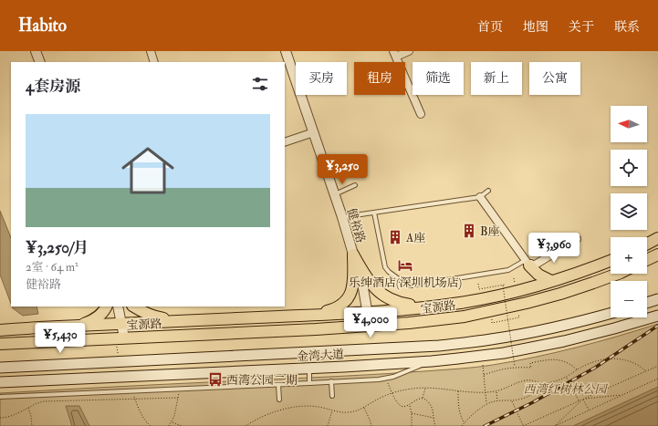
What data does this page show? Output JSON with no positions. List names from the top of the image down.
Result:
{
  "streets": {
    "main road": ["宝源路", "金湾大道"],
    "street": ["健裕路"]
  },
  "crossings": [
    ["健裕路", "宝源路"]
  ],
  "parks": ["西湾红树林公园"],
  "places": {
    "building": ["B座", "A座"],
    "hotel": ["乐绅酒店(深圳机场店)"],
    "bus stop": ["西湾公园二期"]
  },
  "north": "left",
  "page": {
    "header": "Habito",
    "nav": [
      "首页",
      "地图",
      "关于",
      "联系"
    ],
    "chip": [
      "买房",
      "租房",
      "筛选",
      "新上",
      "公寓"
    ],
    "heading": "4套房源",
    "map_buttons": ["+", "−"],
    "list": [
      {
        "name": "¥3,250/月",
        "note": "2室 · 64 m² · 健裕路"
      }
    ],
    "price": [
      "¥3,250",
      "¥3,960",
      "¥4,000",
      "¥5,430"
    ]
  }
}
